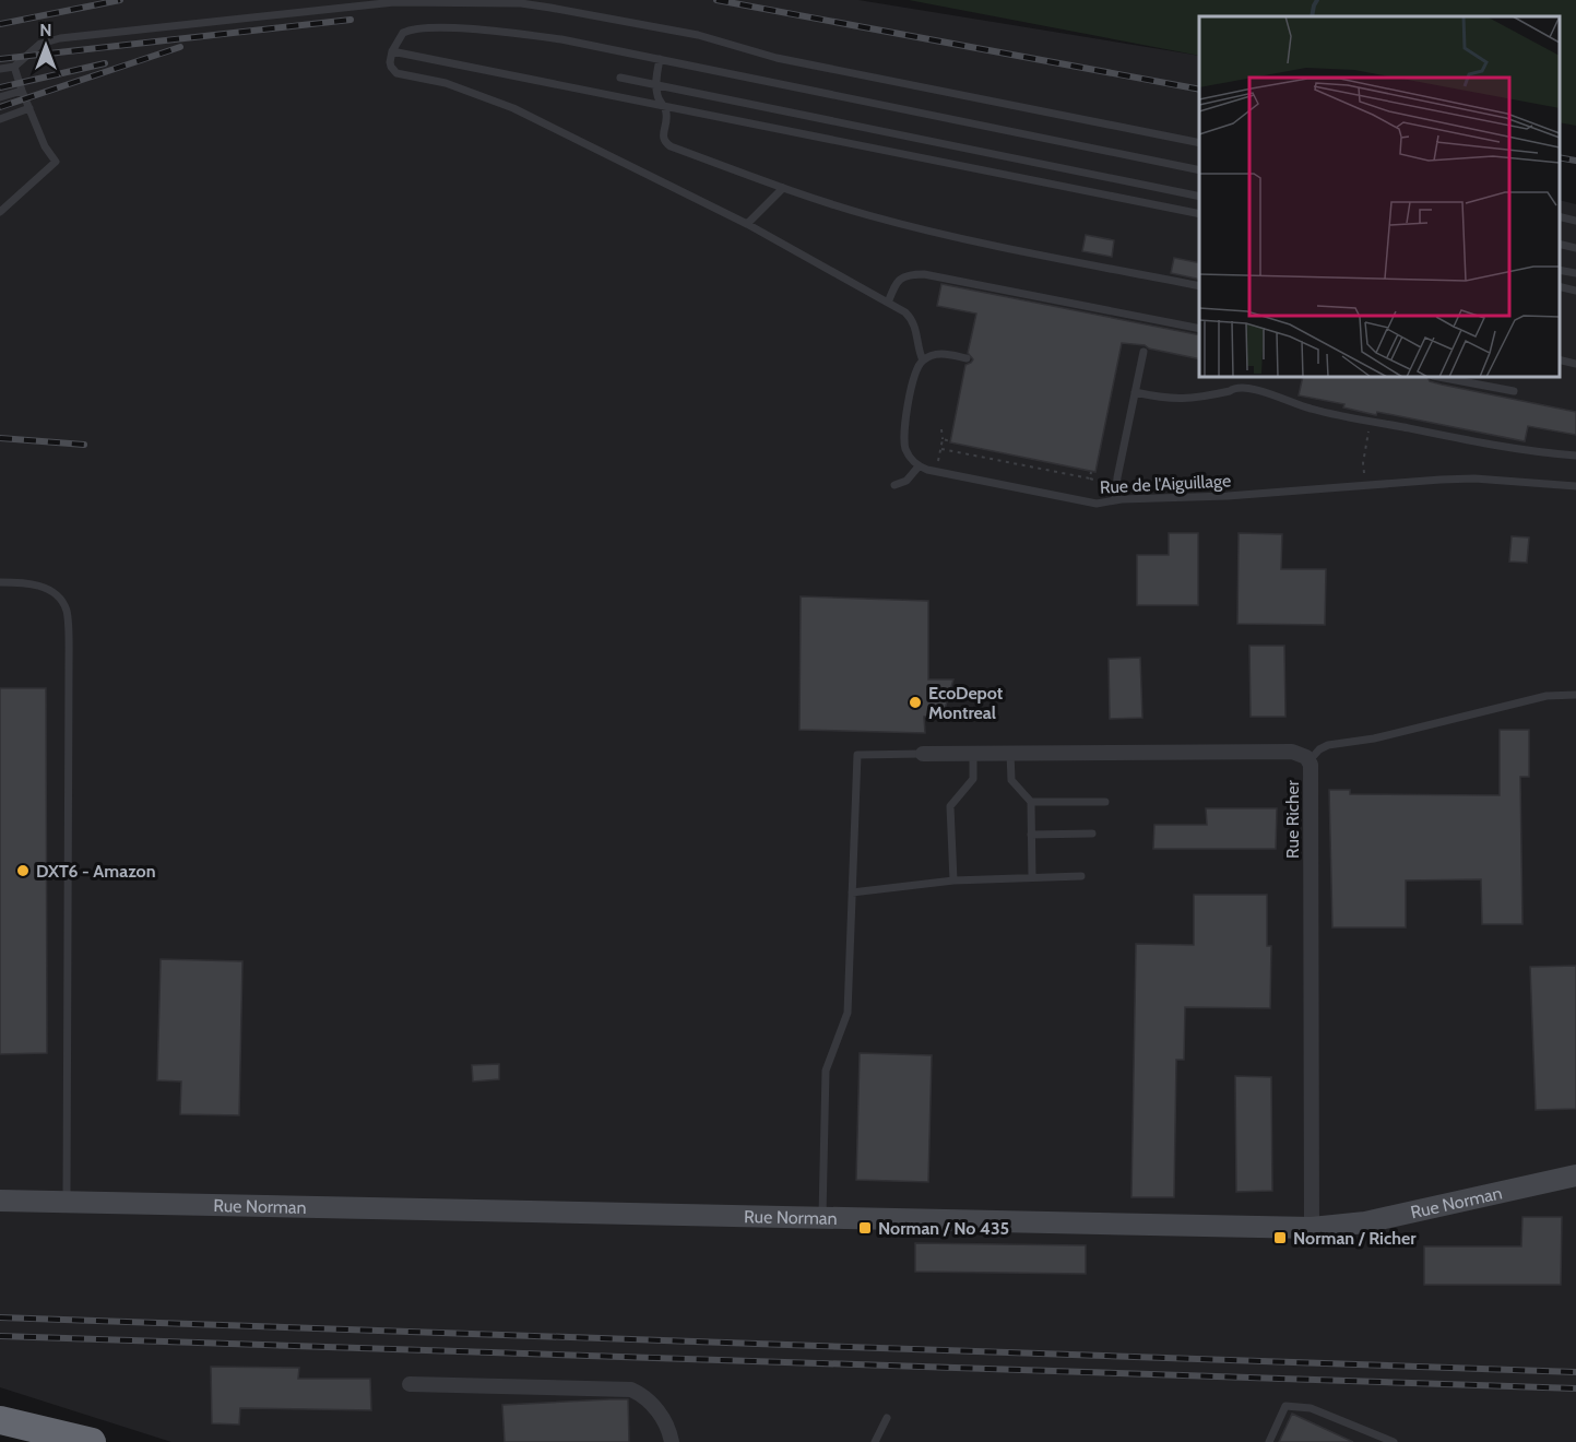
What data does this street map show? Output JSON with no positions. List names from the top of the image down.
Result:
{
  "streets": {
    "street": ["Rue Richer", "Rue Norman"],
    "lane": ["Rue de l'Aiguillage"]
  },
  "crossings": [
    ["Rue Richer", "Rue Norman"]
  ],
  "places": {
    "other": ["EcoDepot Montreal", "DXT6 - Amazon"],
    "transit": ["Norman / No 435", "Norman / Richer"]
  },
  "north": "top"
}
